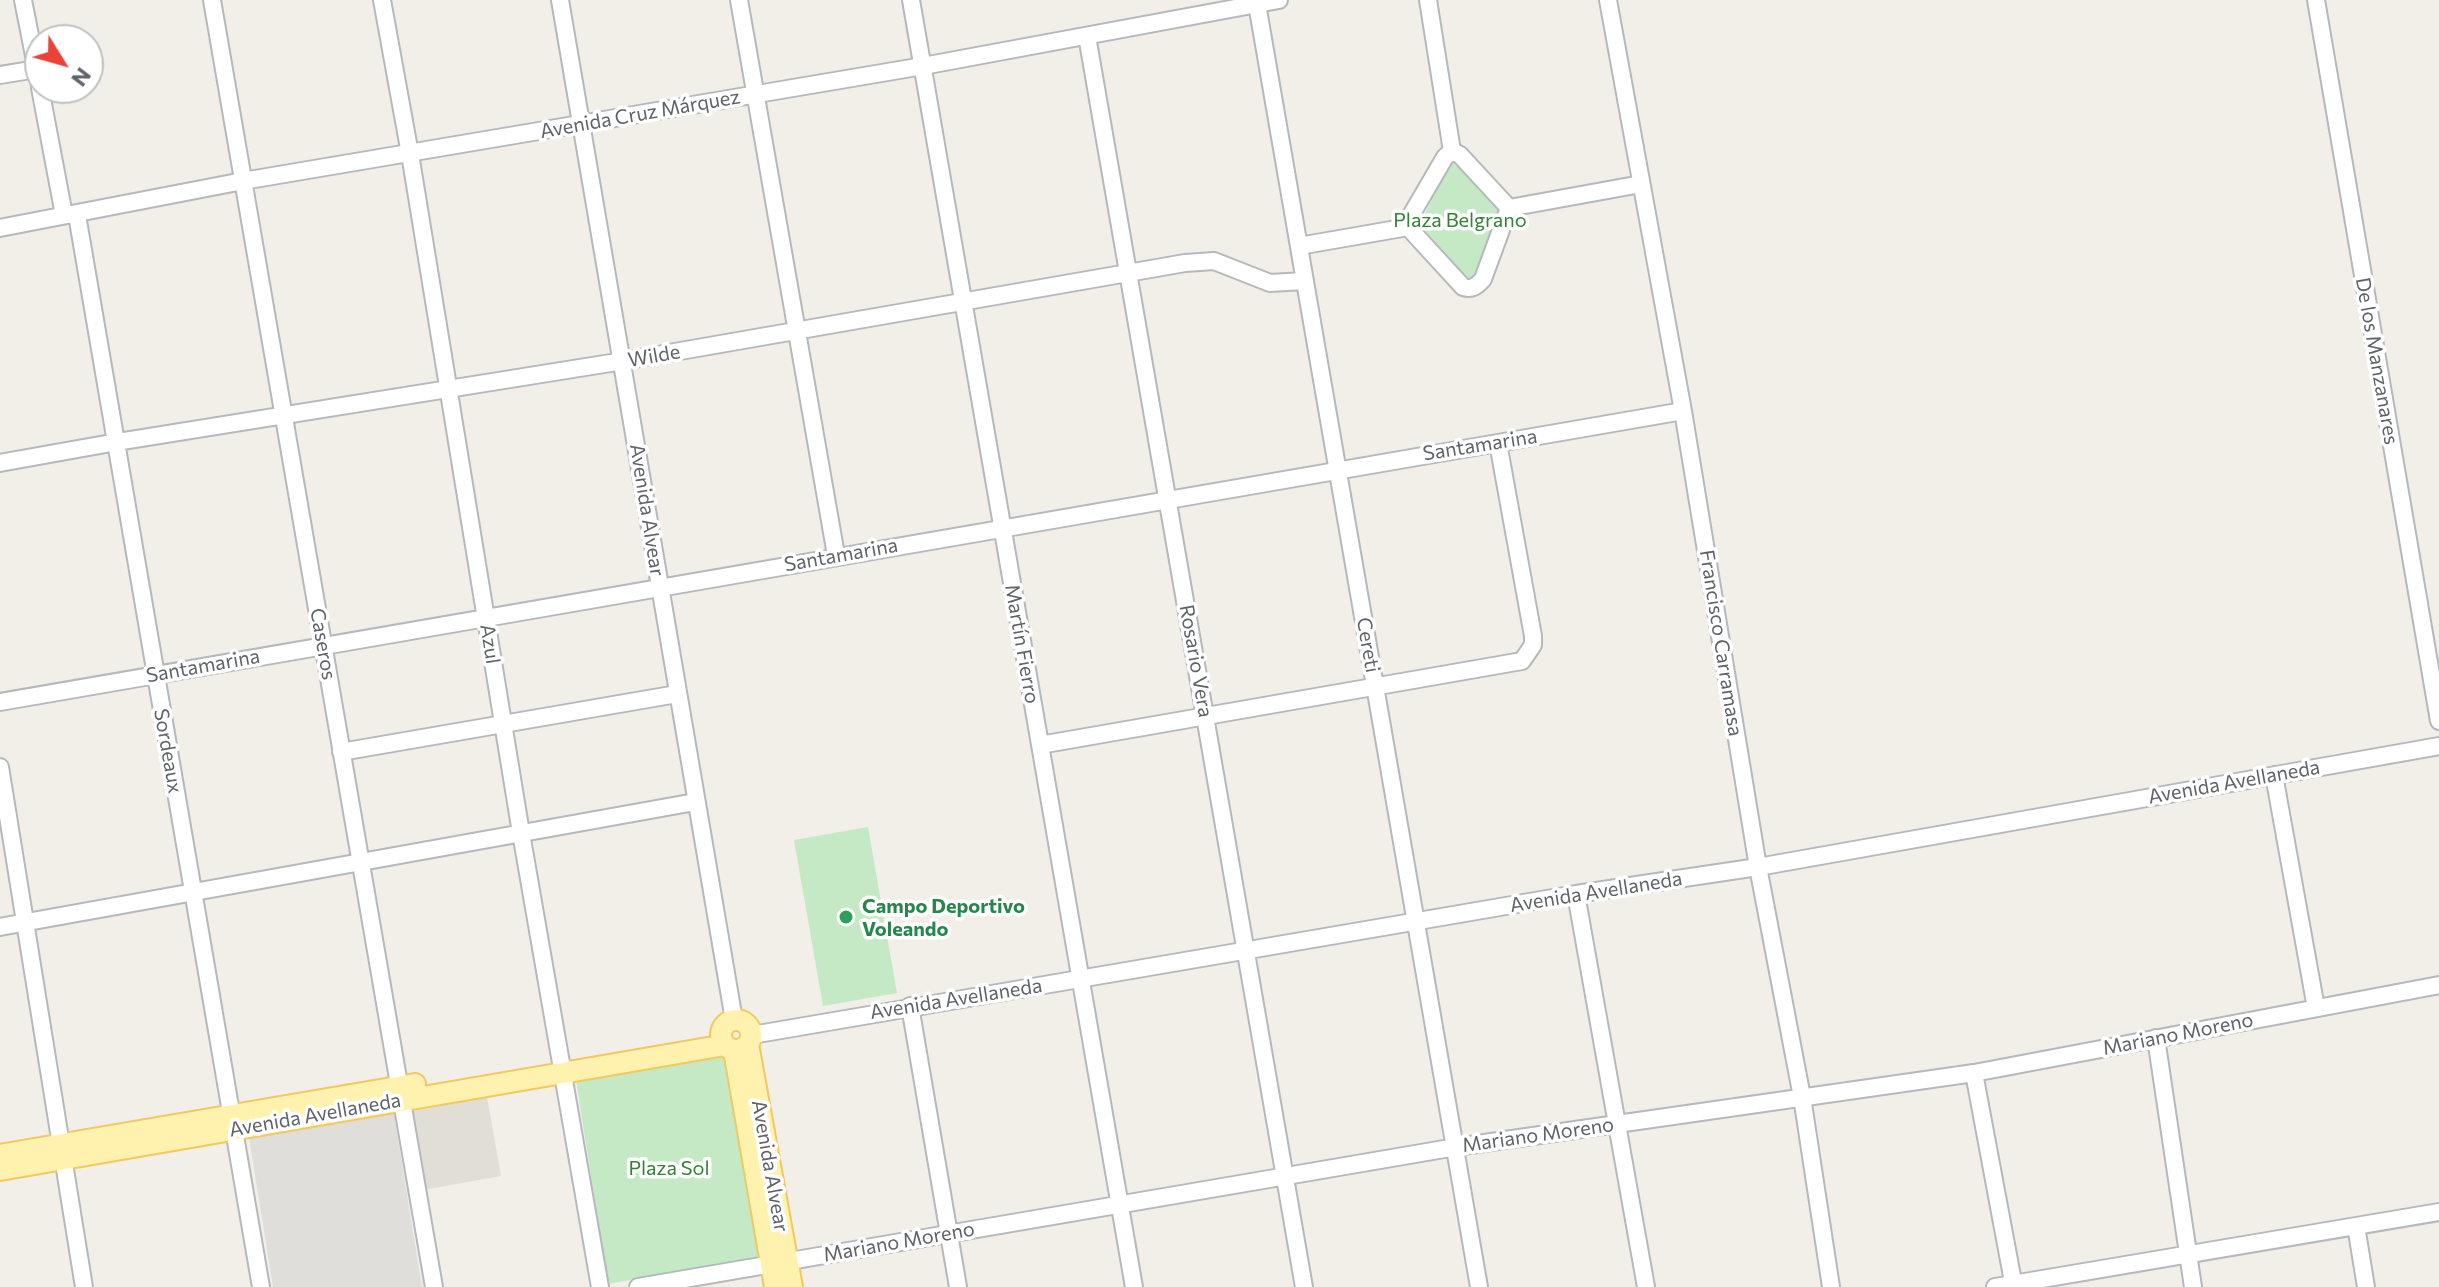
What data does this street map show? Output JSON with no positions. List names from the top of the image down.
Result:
{
  "streets": {
    "main road": ["Avenida Alvear", "Avenida Avellaneda"],
    "street": [
      "Avenida Cruz Márquez",
      "Wilde",
      "De los Manzanares",
      "Santamarina",
      "Francisco Carramasa",
      "Caseros",
      "Azul",
      "Martín Fierro",
      "Cereti",
      "Rosario Vera",
      "Sordeaux",
      "Mariano Moreno"
    ]
  },
  "crossings": [
    ["Avenida Cruz Márquez", "Avenida Alvear"],
    ["Avenida Cruz Márquez", "Caseros"],
    ["Avenida Cruz Márquez", "Azul"],
    ["Avenida Cruz Márquez", "Martín Fierro"],
    ["Avenida Cruz Márquez", "Cereti"],
    ["Avenida Cruz Márquez", "Rosario Vera"],
    ["Avenida Cruz Márquez", "Sordeaux"],
    ["Wilde", "Avenida Alvear"],
    ["Wilde", "Caseros"],
    ["Wilde", "Azul"],
    ["Wilde", "Martín Fierro"],
    ["Wilde", "Cereti"],
    ["Wilde", "Rosario Vera"],
    ["Wilde", "Sordeaux"],
    ["Santamarina", "Avenida Alvear"],
    ["Santamarina", "Francisco Carramasa"],
    ["Santamarina", "Caseros"],
    ["Santamarina", "Azul"],
    ["Santamarina", "Martín Fierro"],
    ["Santamarina", "Cereti"],
    ["Santamarina", "Rosario Vera"],
    ["Santamarina", "Sordeaux"],
    ["Avenida Alvear", "Avenida Avellaneda"],
    ["Avenida Alvear", "Mariano Moreno"],
    ["Francisco Carramasa", "Avenida Avellaneda"],
    ["Francisco Carramasa", "Mariano Moreno"],
    ["Caseros", "Avenida Avellaneda"],
    ["Azul", "Avenida Avellaneda"],
    ["Martín Fierro", "Avenida Avellaneda"],
    ["Martín Fierro", "Mariano Moreno"],
    ["Cereti", "Avenida Avellaneda"],
    ["Cereti", "Mariano Moreno"],
    ["Rosario Vera", "Avenida Avellaneda"],
    ["Rosario Vera", "Mariano Moreno"],
    ["Sordeaux", "Avenida Avellaneda"]
  ],
  "parks": ["Plaza Belgrano", "Plaza Sol"],
  "places": ["Campo Deportivo Voleando"],
  "north": "bottom right"
}
